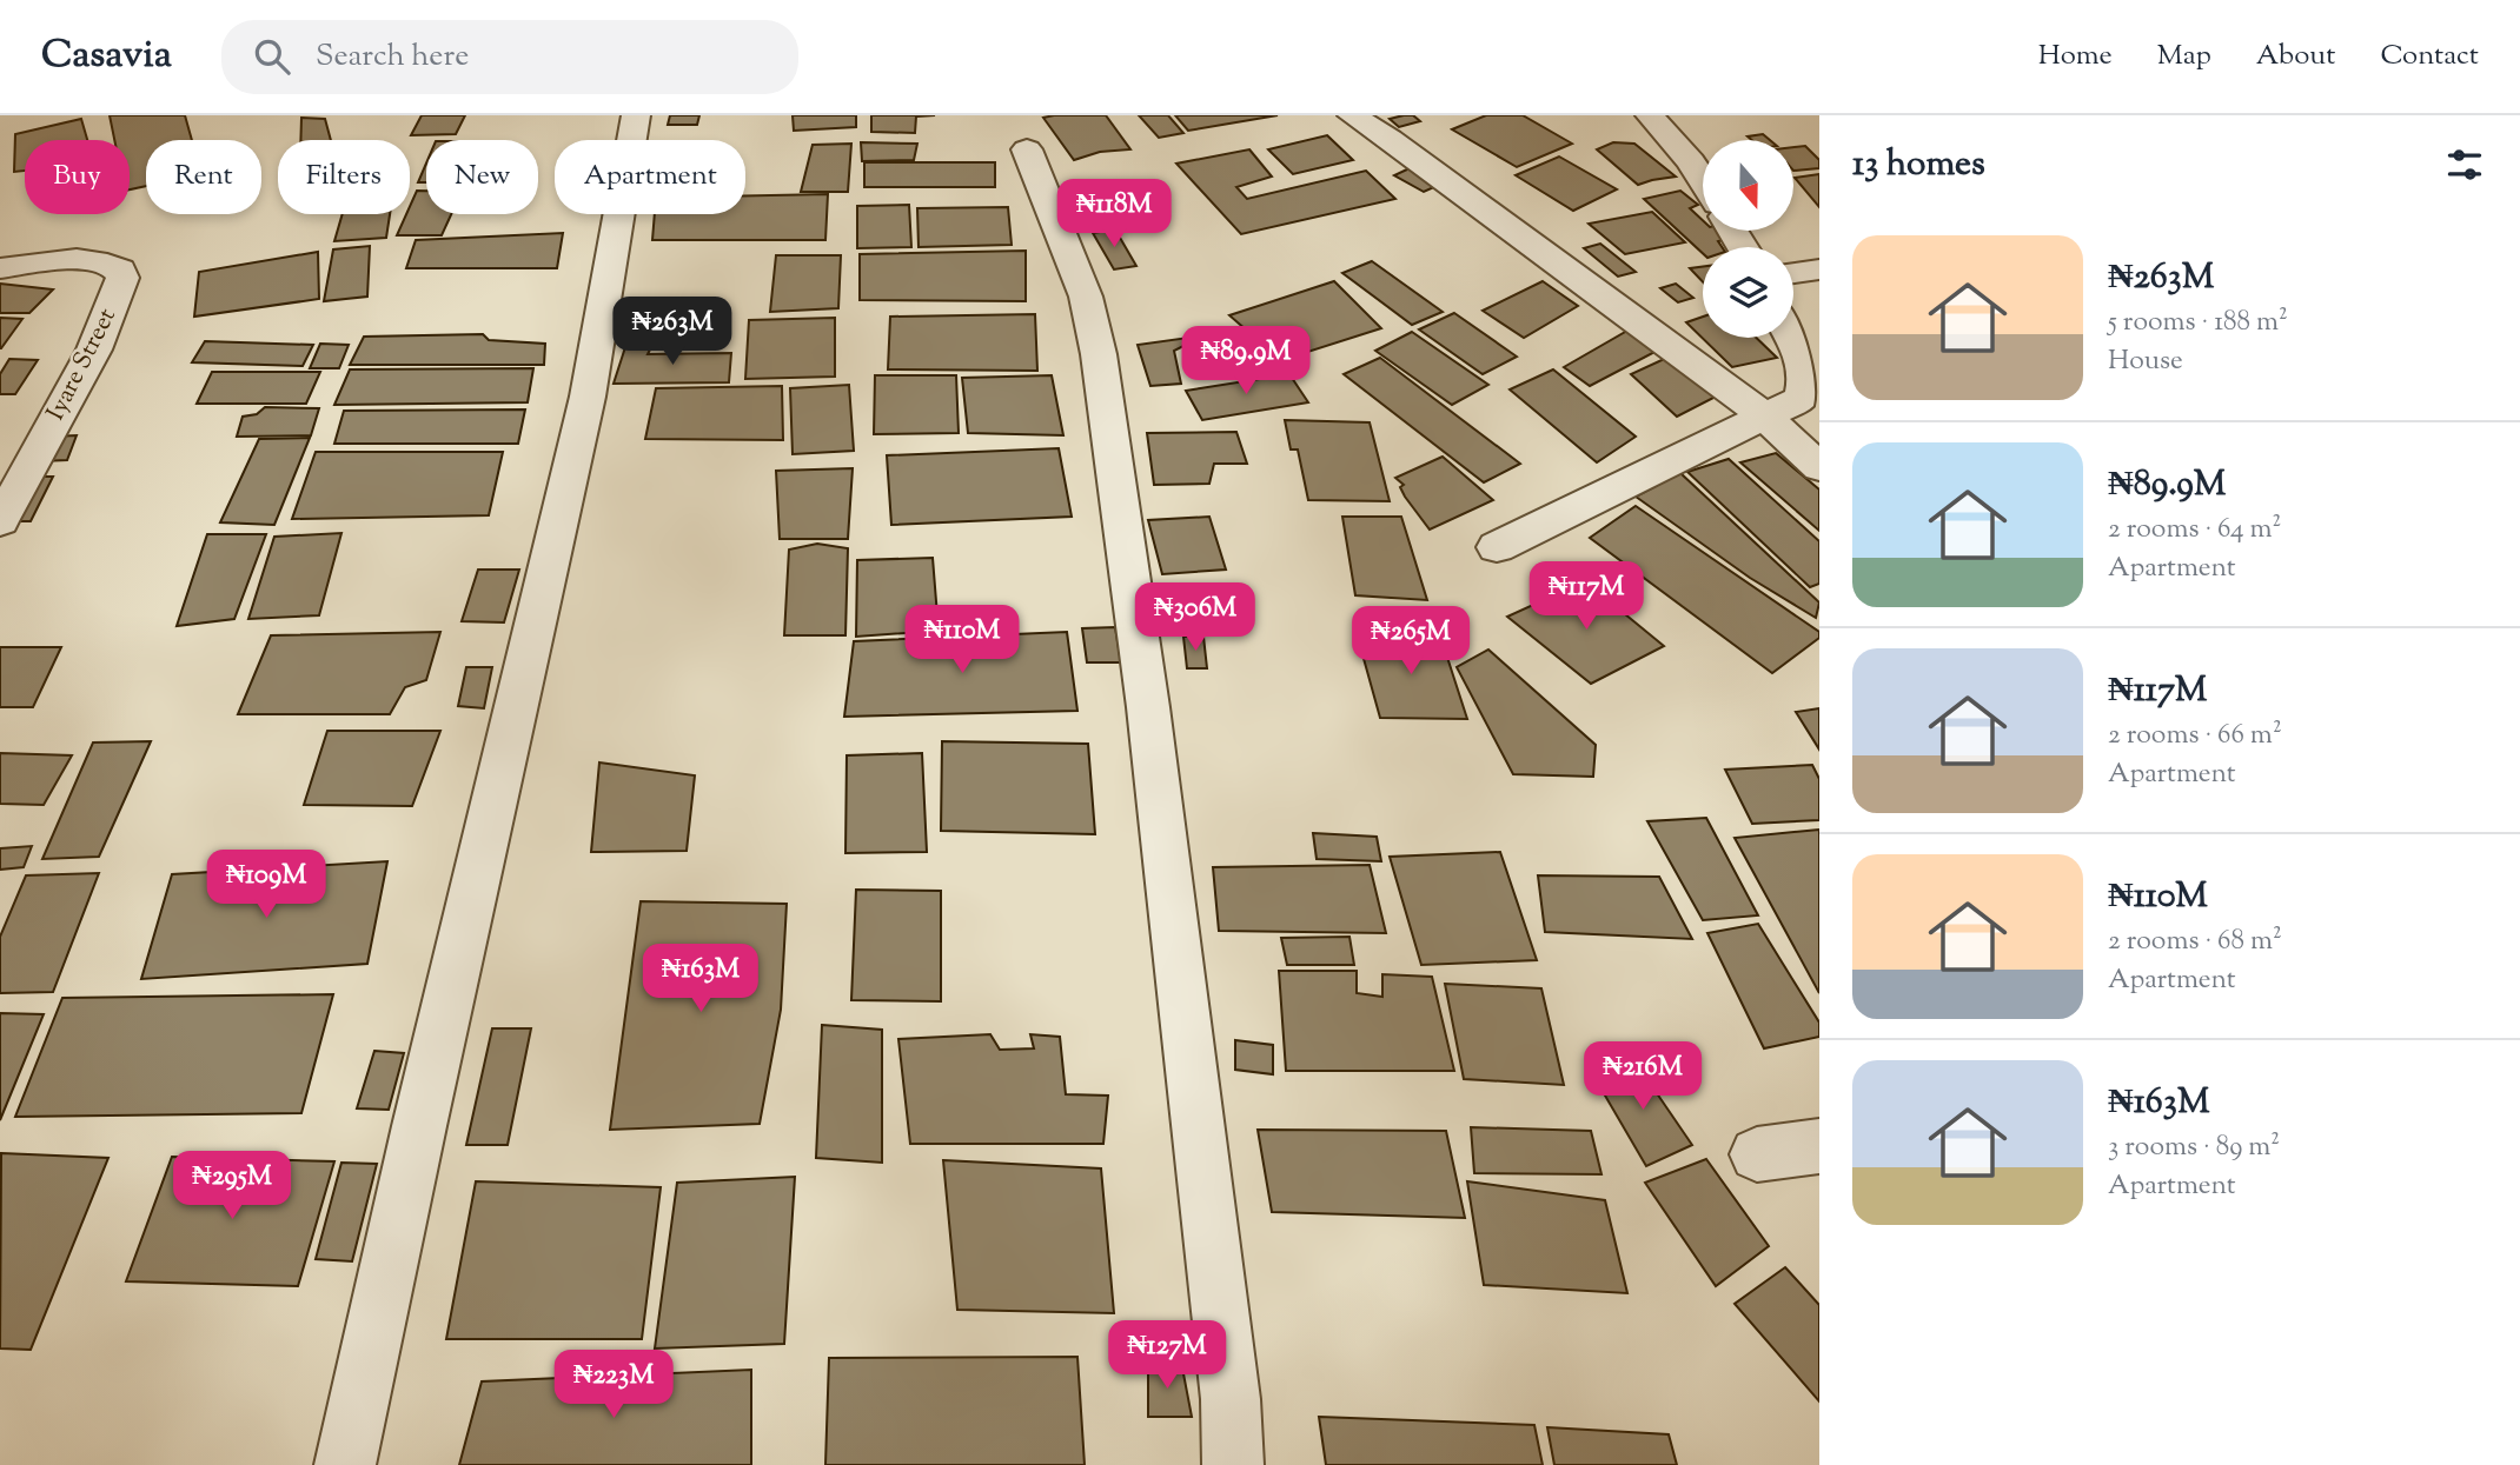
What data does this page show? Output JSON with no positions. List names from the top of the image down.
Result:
{
  "streets": {
    "street": ["Iyare Street"]
  },
  "north": "bottom",
  "page": {
    "header": "Casavia",
    "search": "Search here",
    "nav": [
      "Home",
      "Map",
      "About",
      "Contact"
    ],
    "heading": "13 homes",
    "chip": [
      "Buy",
      "Rent",
      "Filters",
      "New",
      "Apartment"
    ],
    "price": [
      "₦118M",
      "₦263M",
      "₦89.9M",
      "₦117M",
      "₦306M",
      "₦110M",
      "₦265M",
      "₦109M",
      "₦163M",
      "₦216M",
      "₦295M",
      "₦127M",
      "₦223M"
    ],
    "list": [
      {
        "name": "₦263M",
        "note": "5 rooms · 188 m² · House"
      },
      {
        "name": "₦89.9M",
        "note": "2 rooms · 64 m² · Apartment"
      },
      {
        "name": "₦117M",
        "note": "2 rooms · 66 m² · Apartment"
      },
      {
        "name": "₦110M",
        "note": "2 rooms · 68 m² · Apartment"
      },
      {
        "name": "₦163M",
        "note": "3 rooms · 89 m² · Apartment"
      }
    ]
  }
}
